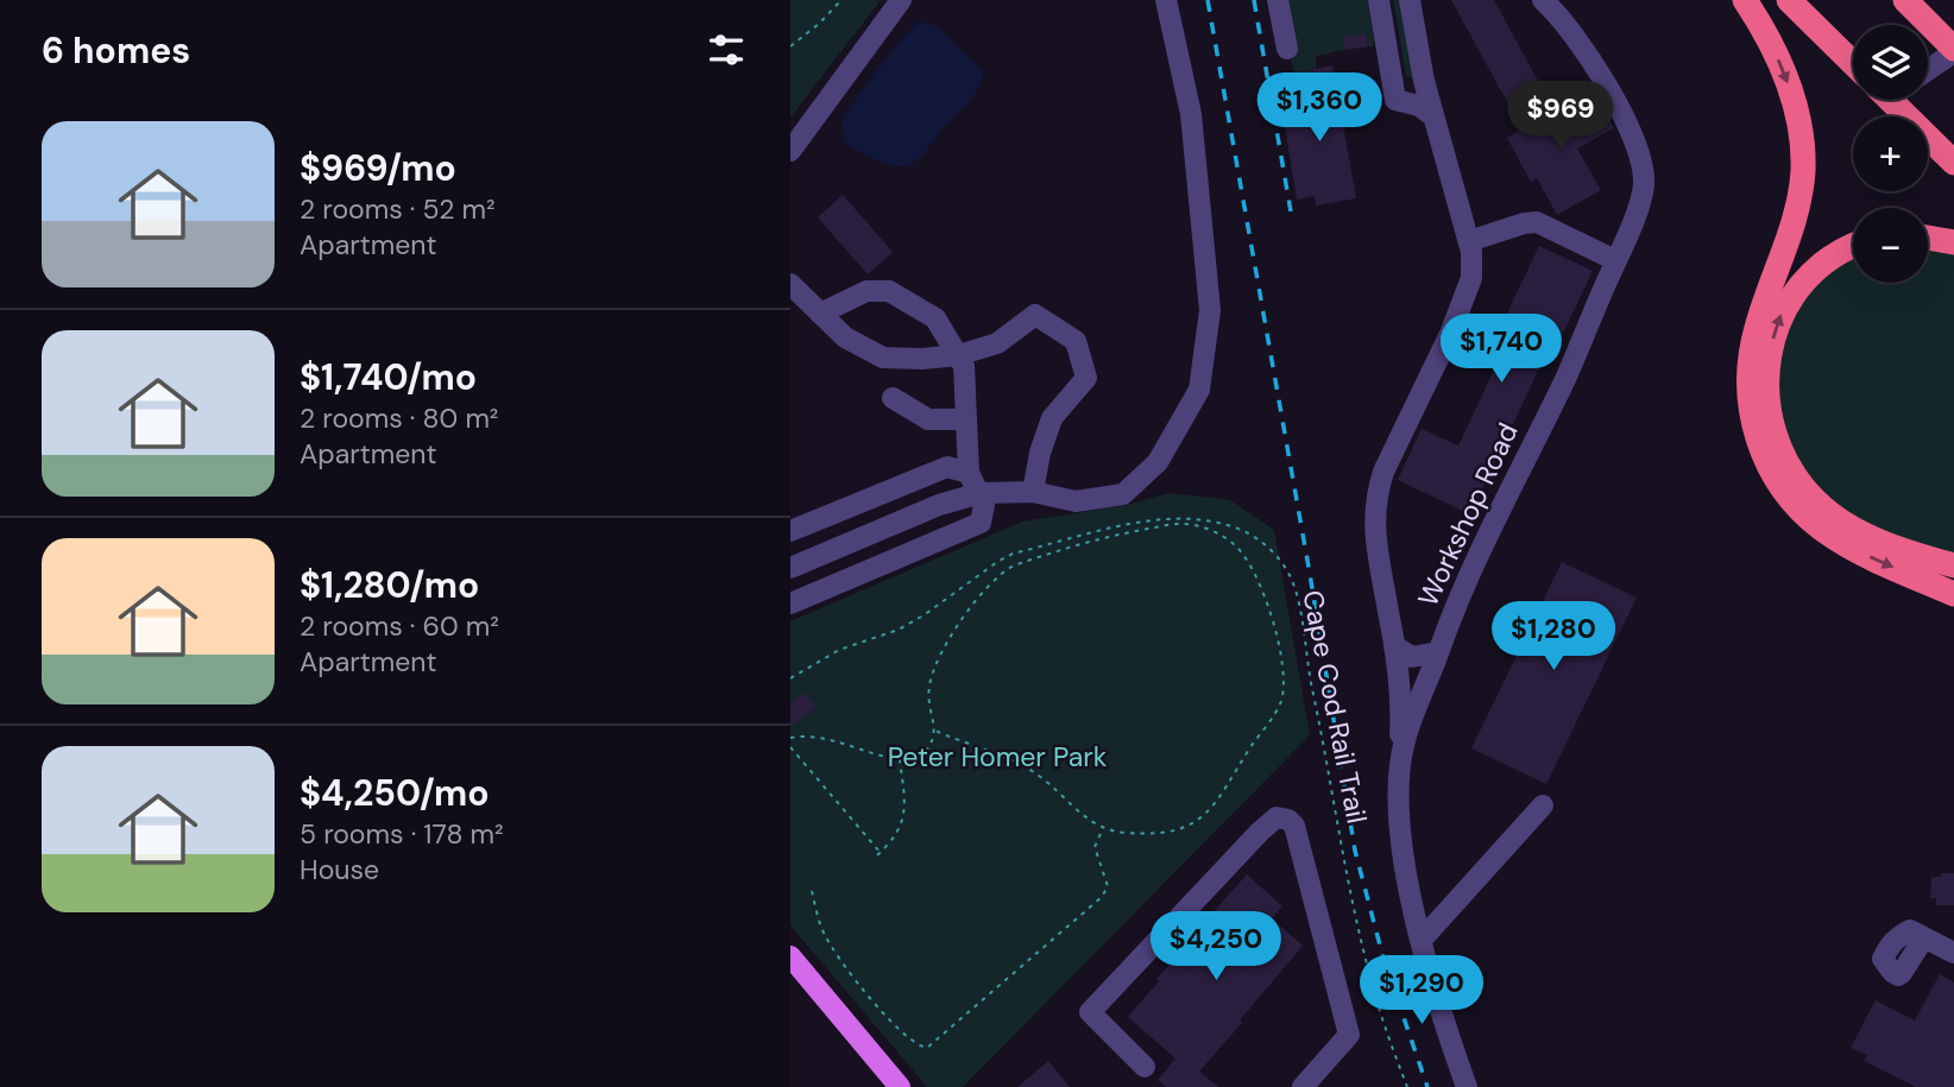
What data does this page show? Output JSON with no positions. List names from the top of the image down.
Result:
{
  "streets": {
    "street": ["Workshop Road"],
    "path": ["Cape Cod Rail Trail"]
  },
  "parks": ["Peter Homer Park"],
  "page": {
    "heading": "6 homes",
    "map_buttons": ["+", "−"],
    "price": [
      "$1,360",
      "$969",
      "$1,740",
      "$1,280",
      "$4,250",
      "$1,290"
    ],
    "list": [
      {
        "name": "$969/mo",
        "note": "2 rooms · 52 m² · Apartment"
      },
      {
        "name": "$1,740/mo",
        "note": "2 rooms · 80 m² · Apartment"
      },
      {
        "name": "$1,280/mo",
        "note": "2 rooms · 60 m² · Apartment"
      },
      {
        "name": "$4,250/mo",
        "note": "5 rooms · 178 m² · House"
      }
    ]
  }
}
